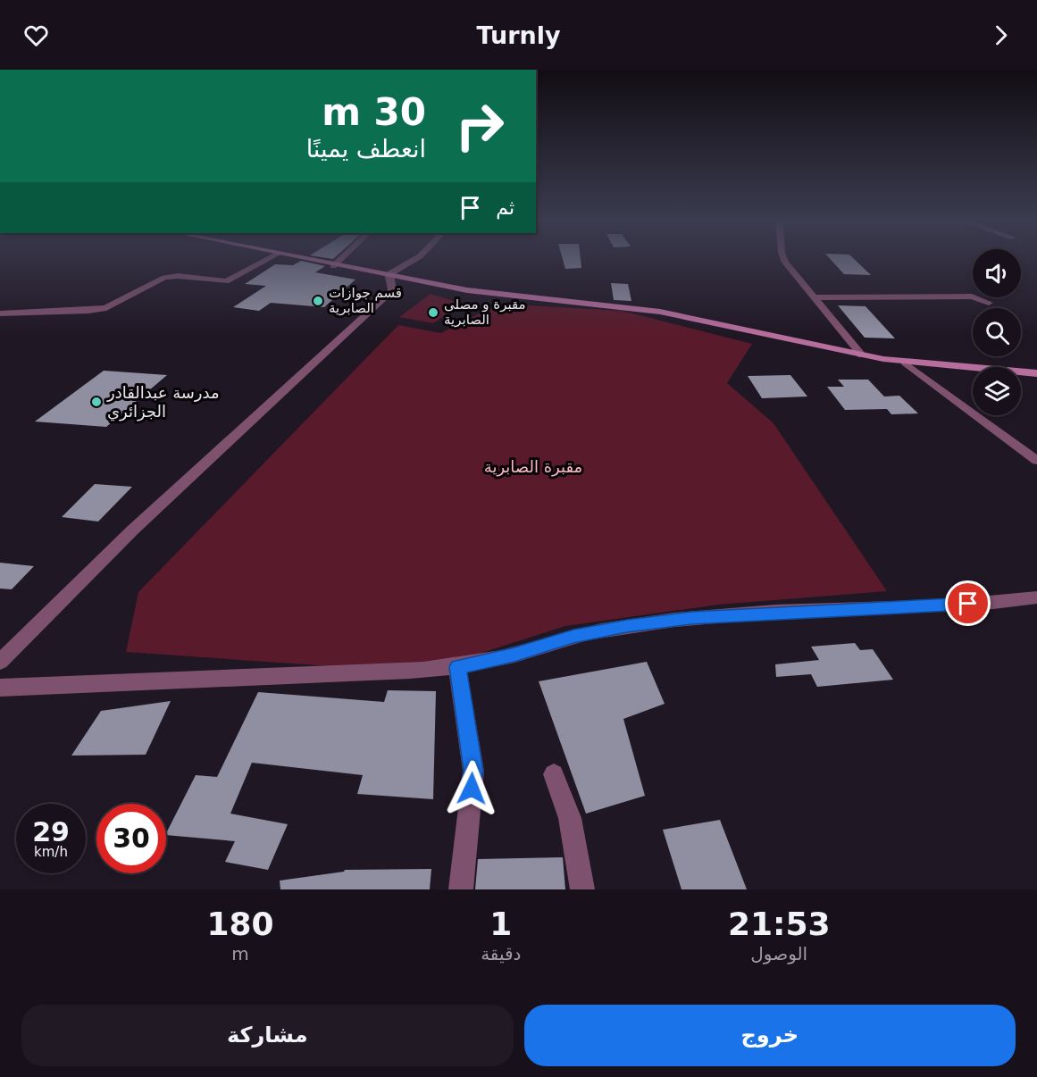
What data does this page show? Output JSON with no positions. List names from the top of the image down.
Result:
{
  "parks": ["مقبرة الصابرية"],
  "places": ["قسم جوازات الصابرية", "مقبرة و مصلى الصابرية", "مدرسة عبدالقادر الجزائري"],
  "page": {
    "header": "Turnly",
    "turn": ["30 m", "انعطف يمينًا"],
    "then": "ثم",
    "speed": "29 km/h",
    "limit": "30",
    "eta": [
      "21:53",
      "الوصول",
      "1",
      "دقيقة",
      "180",
      "m"
    ],
    "buttons": ["خروج", "مشاركة"]
  }
}
